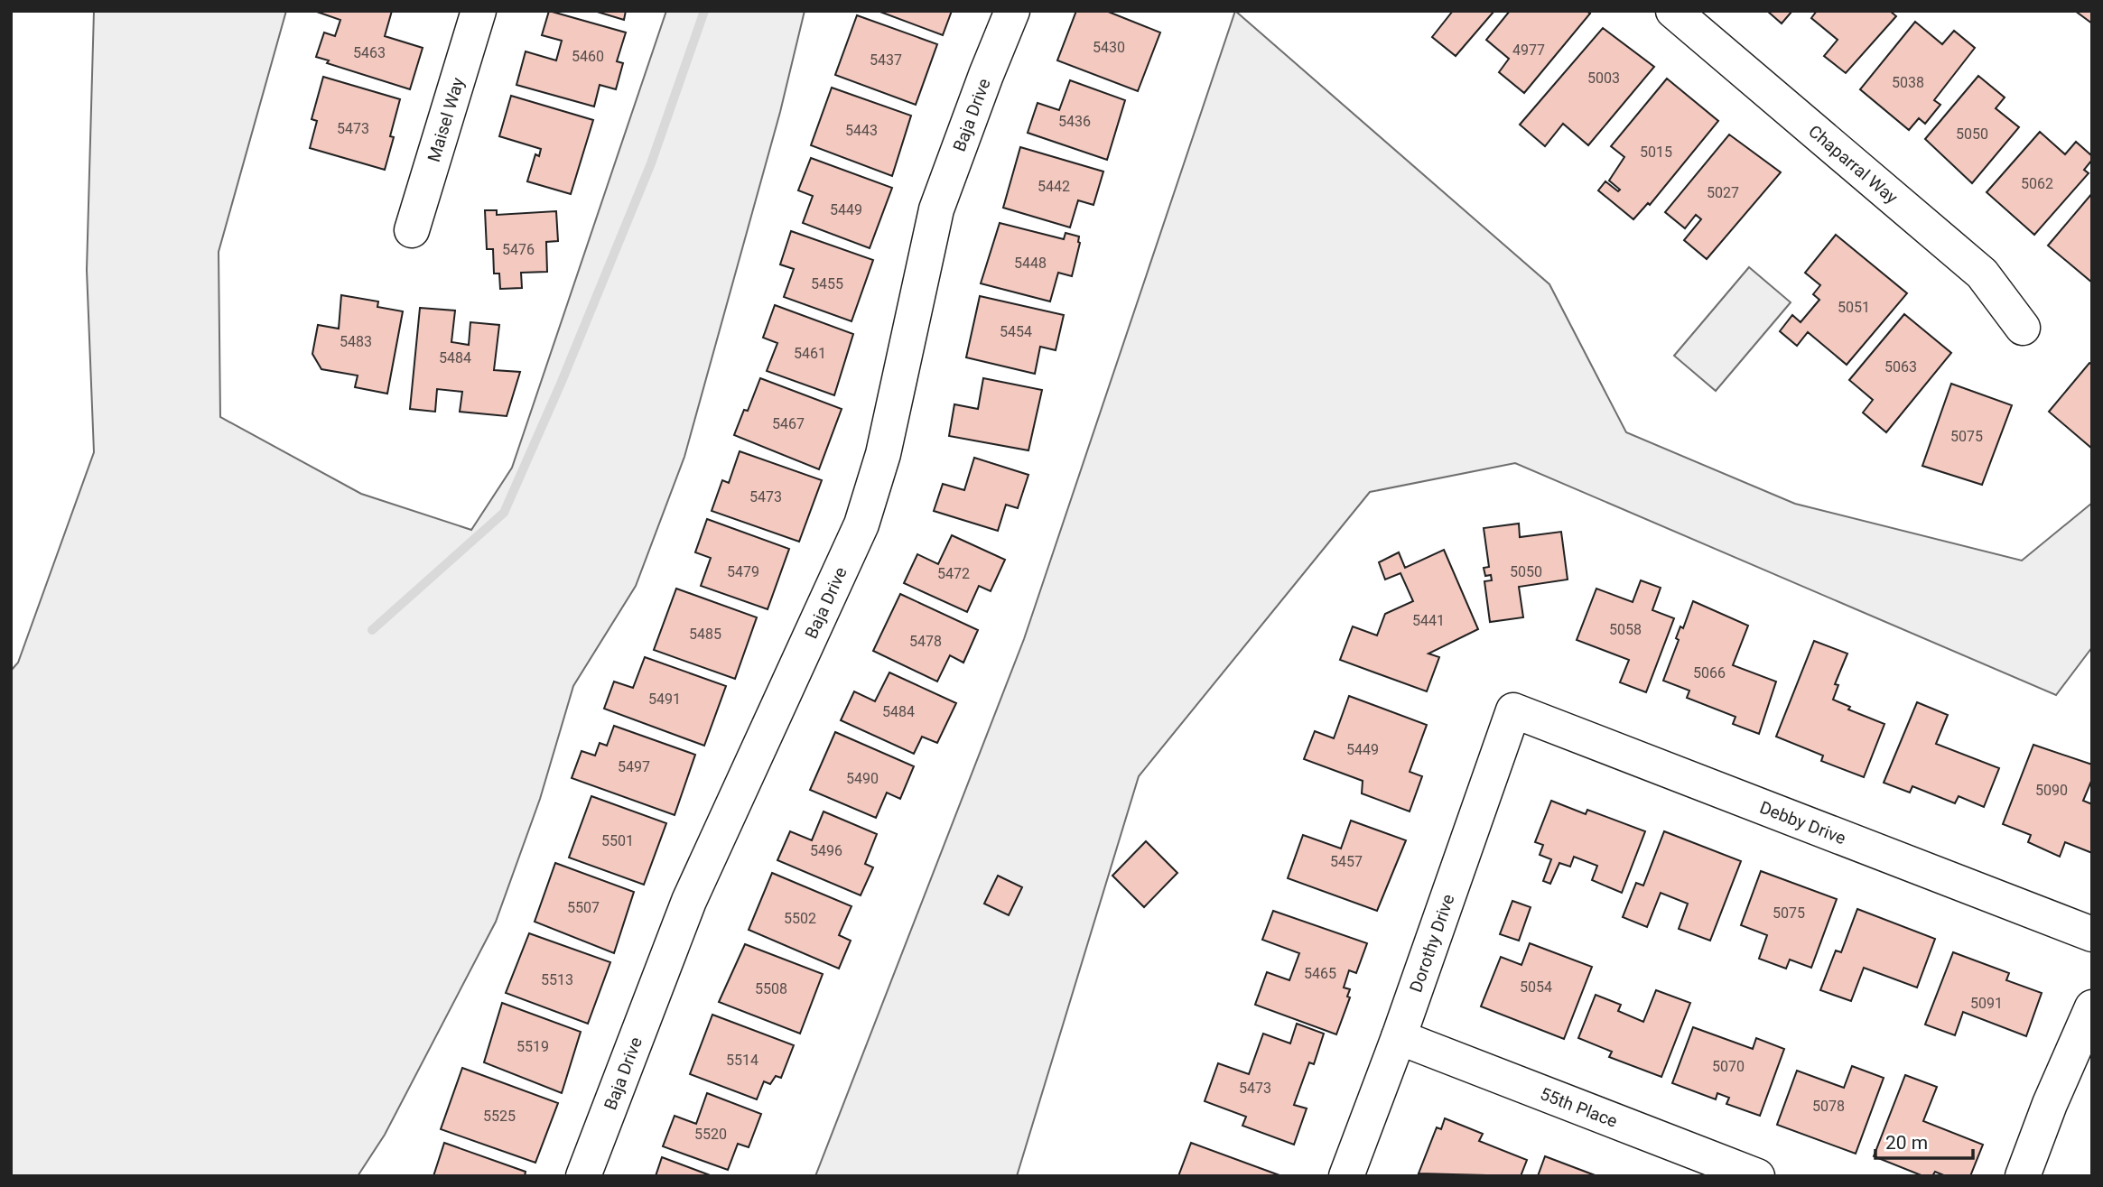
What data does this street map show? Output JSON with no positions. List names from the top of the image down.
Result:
{
  "streets": {
    "street": [
      "Baja Drive",
      "Maisel Way",
      "Chaparral Way",
      "Debby Drive",
      "Dorothy Drive",
      "55th Place"
    ]
  },
  "crossings": [
    ["Debby Drive", "Dorothy Drive"],
    ["Dorothy Drive", "55th Place"]
  ],
  "house_numbers": [
    "5430",
    "4977",
    "5463",
    "5460",
    "5437",
    "5003",
    "5038",
    "5436",
    "5473",
    "5443",
    "5050",
    "5015",
    "5062",
    "5442",
    "5027",
    "5449",
    "5476",
    "5448",
    "5455",
    "5051",
    "5454",
    "5483",
    "5461",
    "5484",
    "5063",
    "5467",
    "5075",
    "5473",
    "5479",
    "5050",
    "5472",
    "5441",
    "5058",
    "5485",
    "5478",
    "5066",
    "5491",
    "5484",
    "5449",
    "5497",
    "5490",
    "5090",
    "5501",
    "5496",
    "5457",
    "5507",
    "5075",
    "5502",
    "5465",
    "5513",
    "5054",
    "5508",
    "5091",
    "5519",
    "5514",
    "5070",
    "5473",
    "5078",
    "5525",
    "5520"
  ],
  "scale_bar": "20 m"
}
